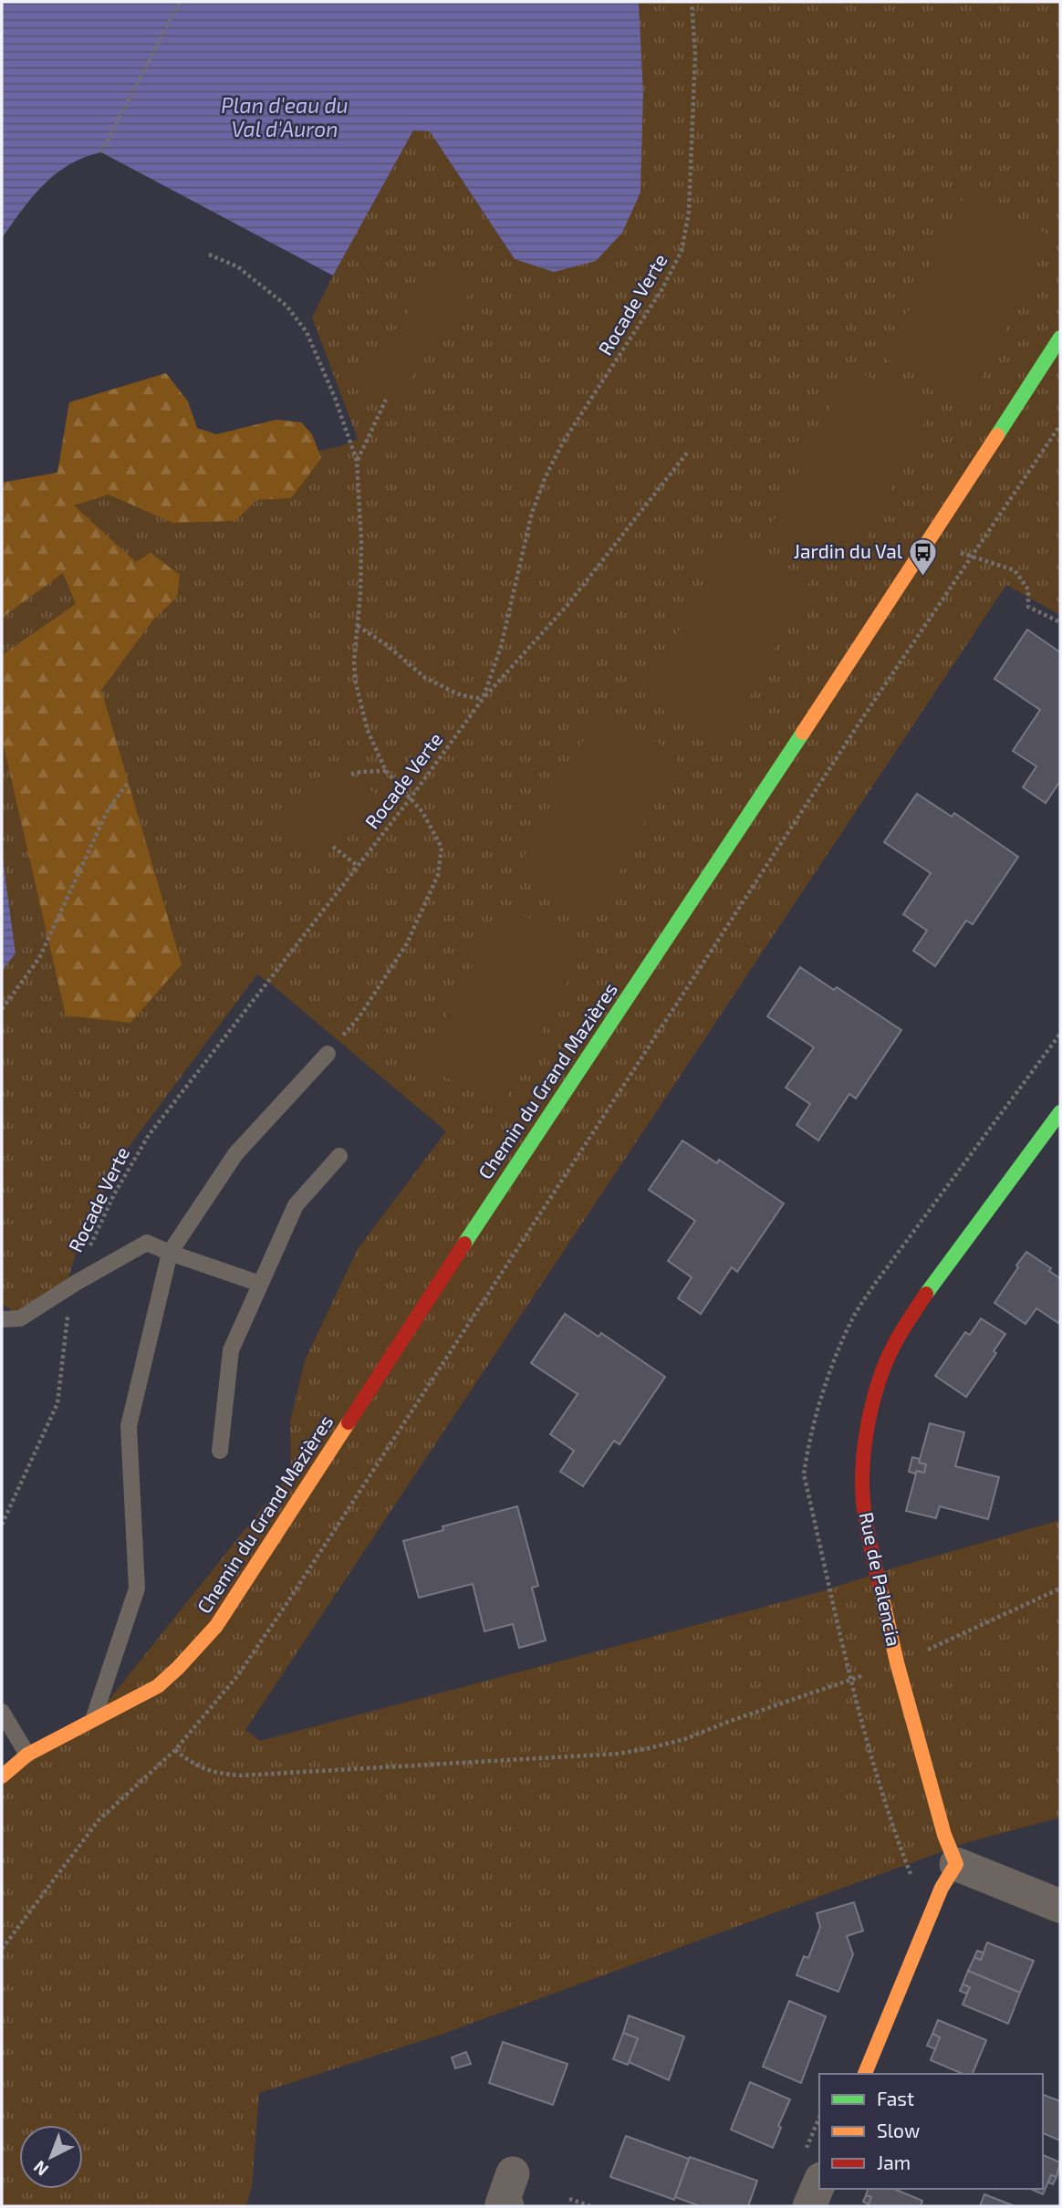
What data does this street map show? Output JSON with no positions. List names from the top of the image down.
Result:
{
  "streets": {
    "street": ["Chemin du Grand Mazières", "Rue de Palencia"],
    "path": ["Rocade Verte"]
  },
  "water": ["Plan d'eau du Val d'Auron"],
  "places": {
    "bus stop": ["Jardin du Val"]
  },
  "legend": ["Fast", "Slow", "Jam"],
  "north": "bottom left"
}
